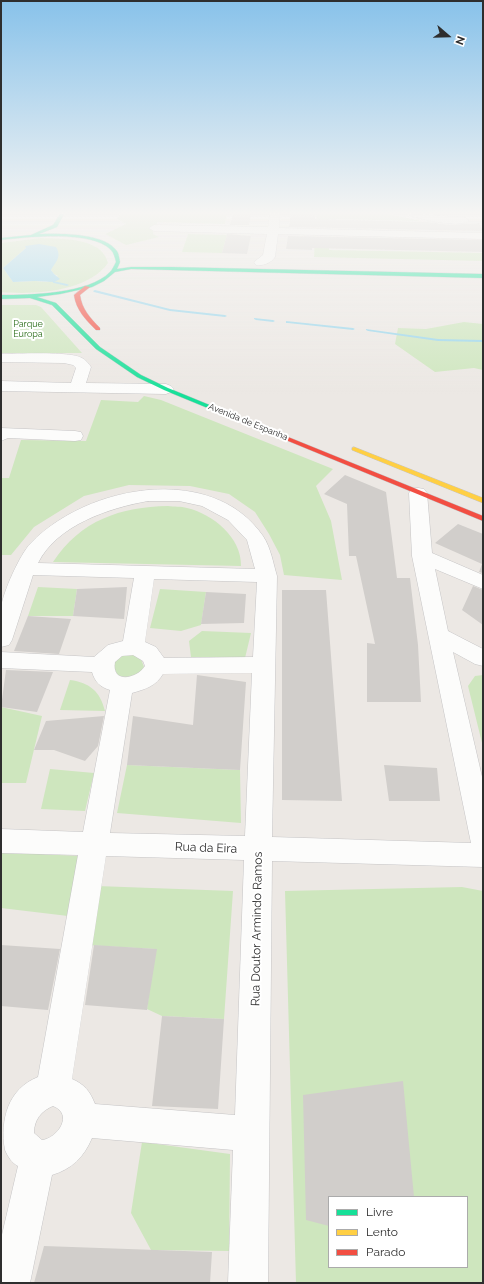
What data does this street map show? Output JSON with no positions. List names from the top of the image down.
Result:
{
  "streets": {
    "main road": ["Avenida de Espanha"],
    "street": ["Rua da Eira", "Rua Doutor Armindo Ramos"]
  },
  "crossings": [
    ["Rua da Eira", "Rua Doutor Armindo Ramos"]
  ],
  "parks": ["Parque Europa"],
  "legend": ["Livre", "Lento", "Parado"],
  "north": "right"
}
